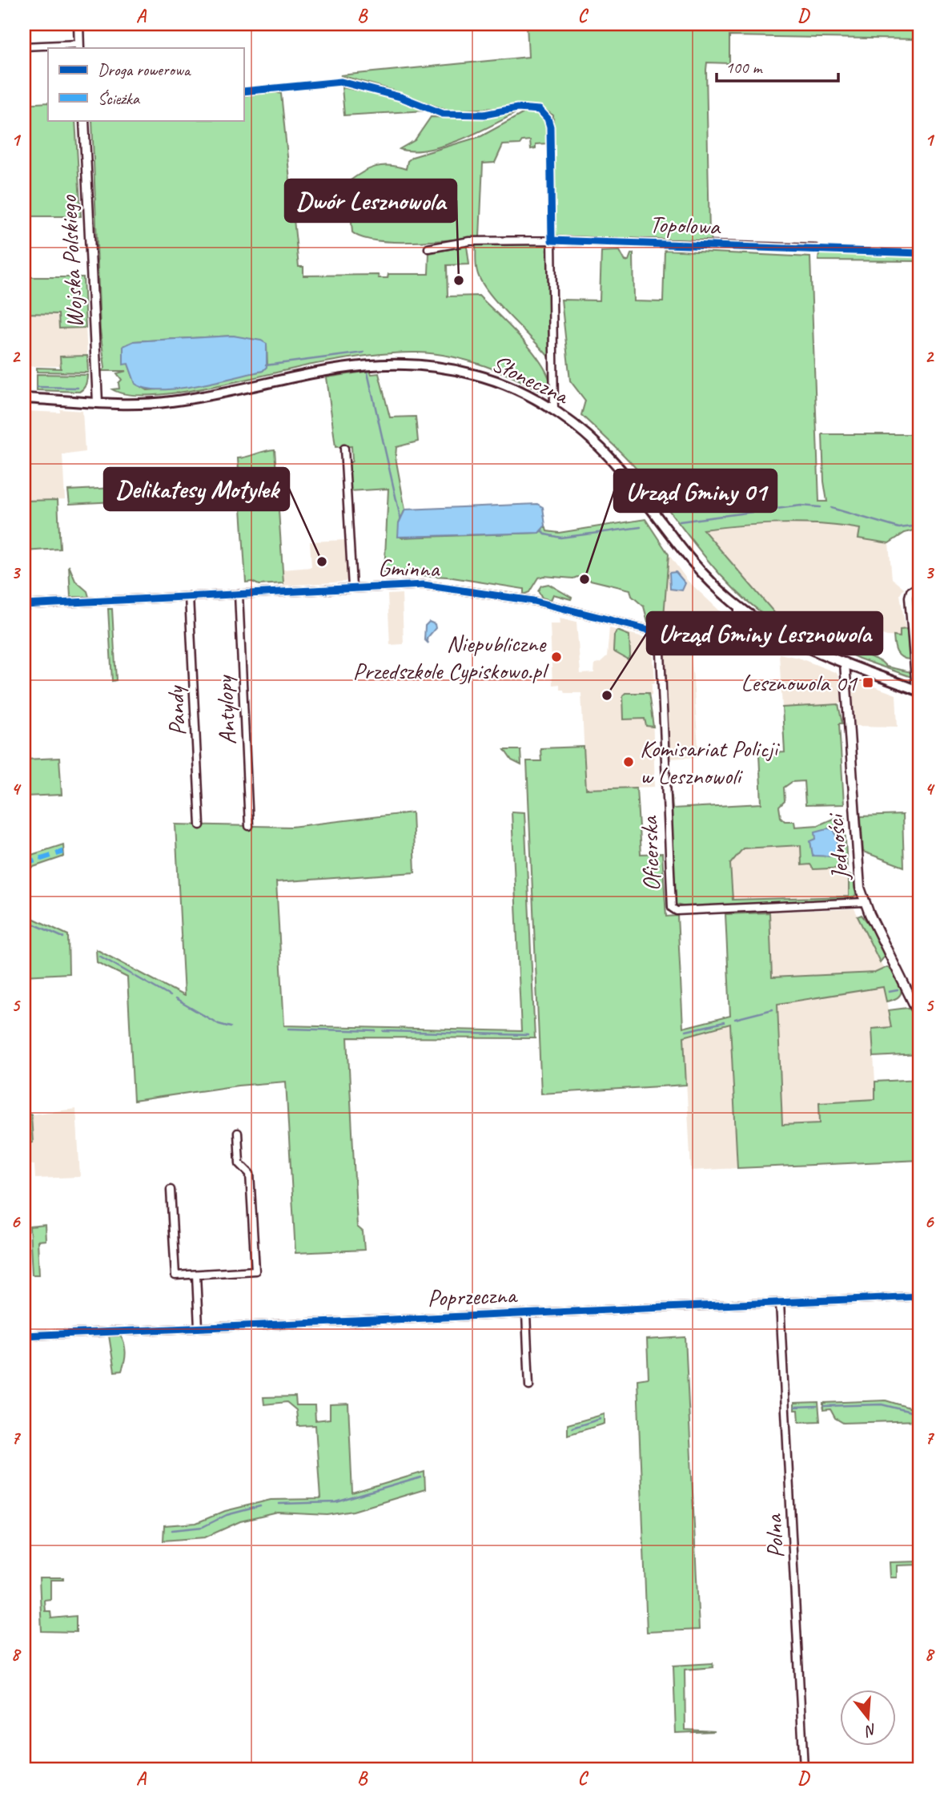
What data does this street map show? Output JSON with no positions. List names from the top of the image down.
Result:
{
  "streets": {
    "main road": ["Słoneczna"],
    "street": [
      "Topolowa",
      "Wojska Polskiego",
      "Gminna",
      "Antylopy",
      "Pandy",
      "Jedności",
      "Oficerska",
      "Poprzeczna",
      "Polna"
    ]
  },
  "crossings": [
    ["Wojska Polskiego", "Słoneczna"],
    ["Słoneczna", "Gminna"],
    ["Słoneczna", "Jedności"],
    ["Gminna", "Antylopy"],
    ["Gminna", "Pandy"],
    ["Gminna", "Oficerska"],
    ["Jedności", "Oficerska"],
    ["Poprzeczna", "Polna"]
  ],
  "places": {
    "other": [
      "Dwór Lesznowola",
      "Delikatesy Motylek",
      "Urząd Gminy 01",
      "Niepubliczne Przedszkole Cypiskowo.pl",
      "Urząd Gminy Lesznowola",
      "Komisariat Policji w Lesznowoli"
    ],
    "transit": ["Lesznowola 01"]
  },
  "legend": ["Droga rowerowa", "Ścieżka"],
  "scale_bar": "100 m",
  "north": "bottom",
  "grid": {
    "columns": [
      "A",
      "B",
      "C",
      "D"
    ],
    "rows": [
      "1",
      "2",
      "3",
      "4",
      "5",
      "6",
      "7",
      "8"
    ]
  }
}
